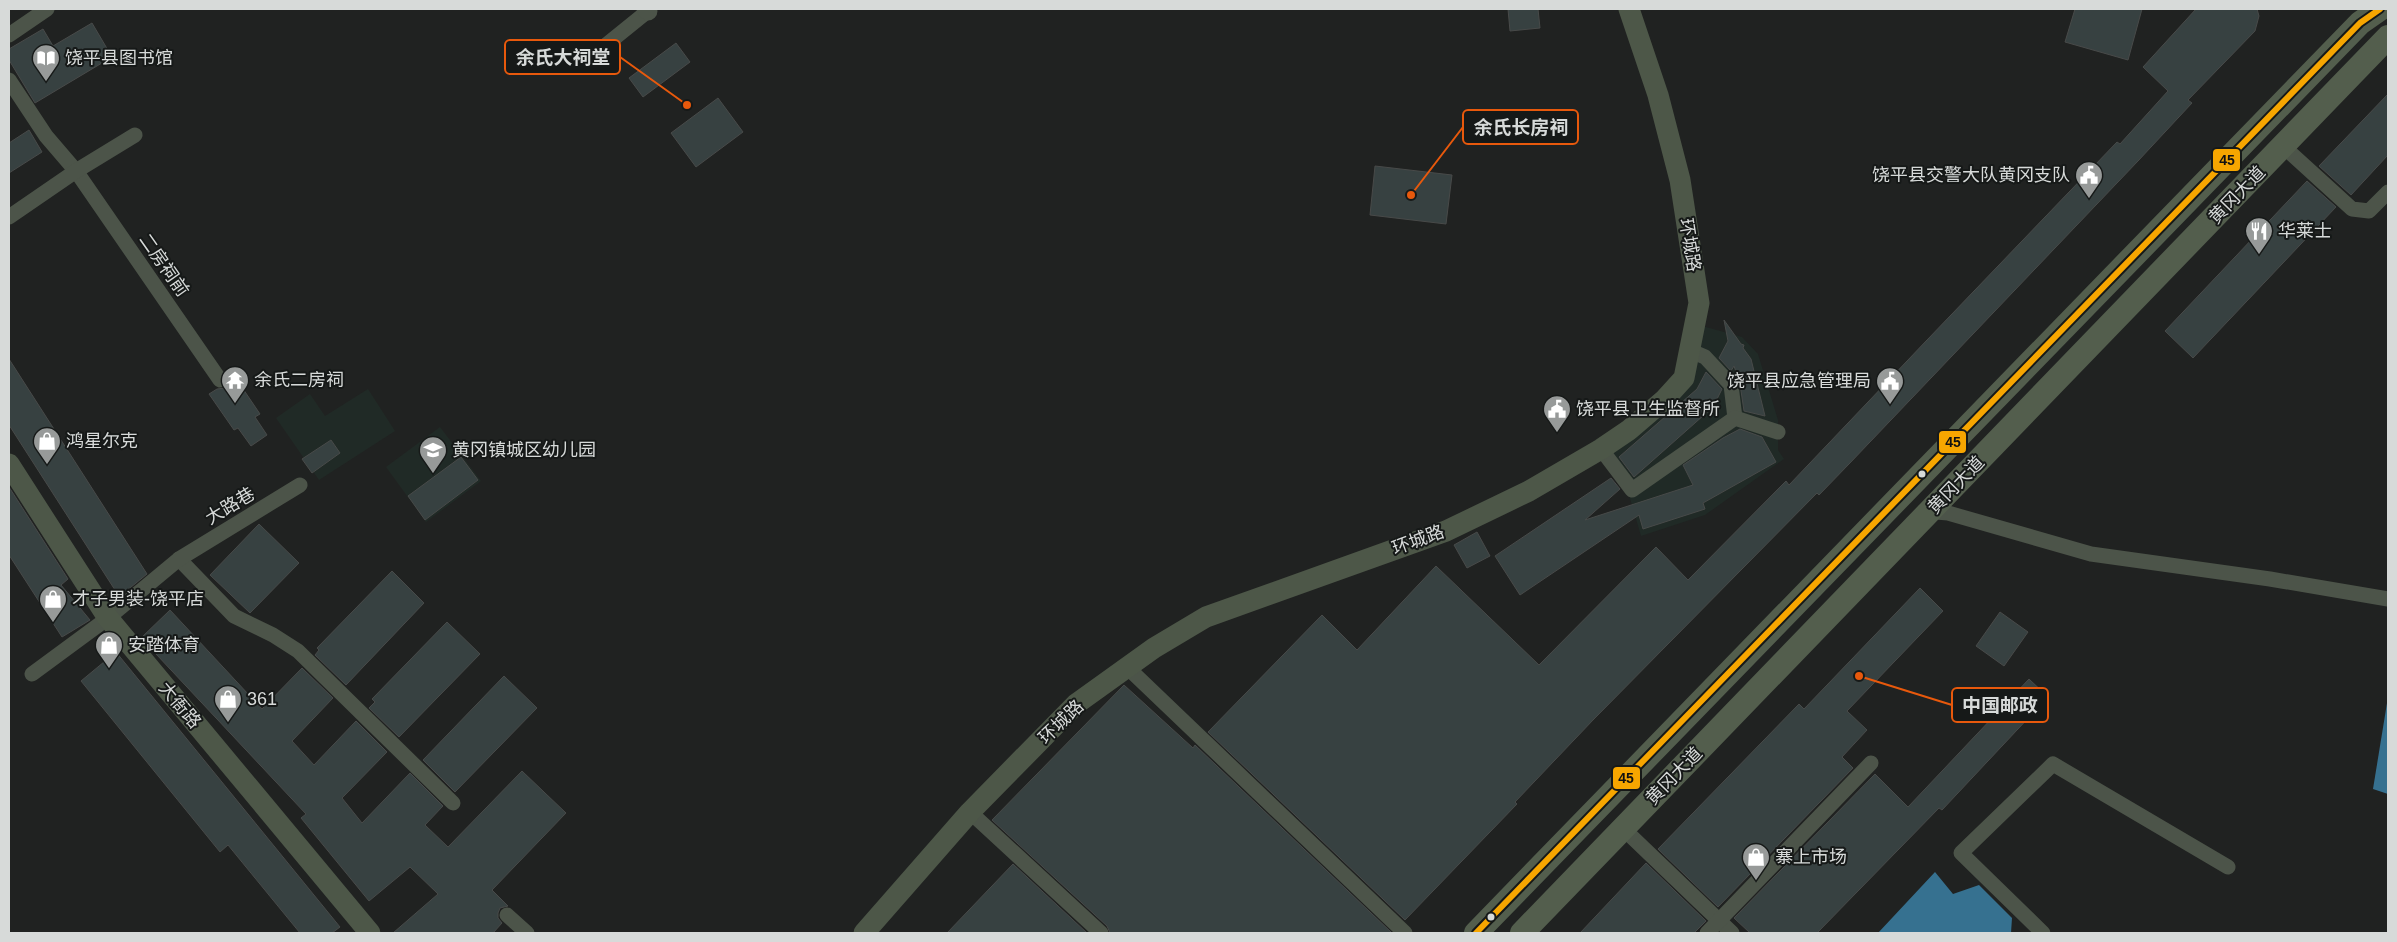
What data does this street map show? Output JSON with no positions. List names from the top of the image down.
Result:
{
  "streets": {
    "main road": ["黄冈大道", "环城路", "大衙路"],
    "street": ["二房祠前", "大路巷"]
  },
  "crossings": [
    ["大路巷", "大衙路"]
  ],
  "places": {
    "library": ["饶平县图书馆"],
    "other": ["余氏大祠堂", "余氏长房祠", "中国邮政"],
    "public building": ["饶平县交警大队黄冈支队", "饶平县应急管理局", "饶平县卫生监督所"],
    "restaurant": ["华莱士"],
    "temple": ["余氏二房祠"],
    "shop": [
      "鸿星尔克",
      "才子男装-饶平店",
      "安踏体育",
      "361",
      "寨上市场"
    ],
    "school or university": ["黄冈镇城区幼儿园"]
  },
  "lines": ["transit line 45"]
}
